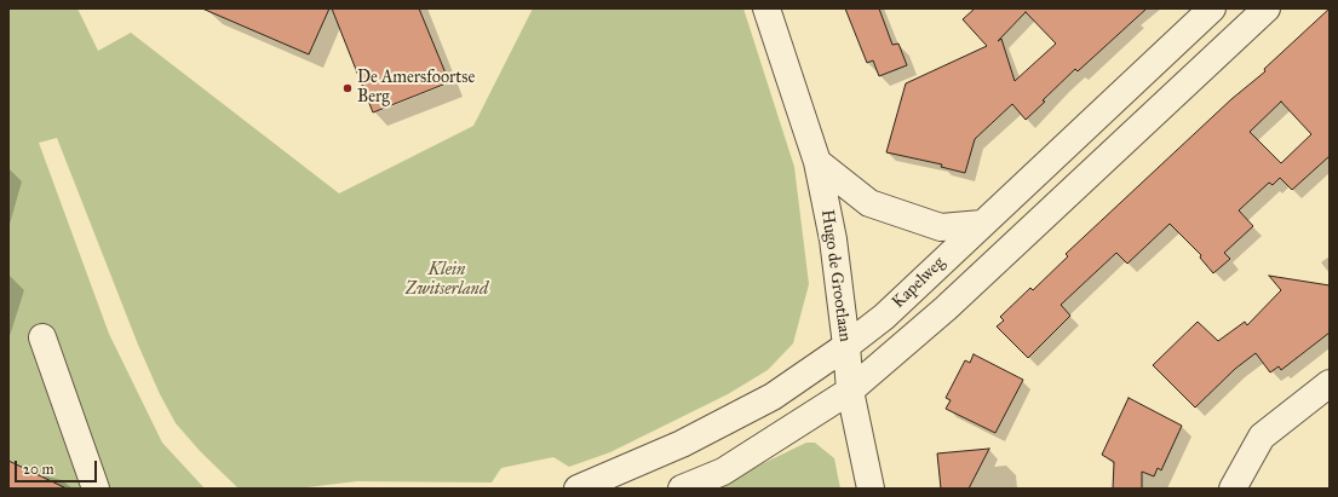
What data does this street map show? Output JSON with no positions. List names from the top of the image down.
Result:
{
  "streets": {
    "street": ["Hugo de Grootlaan", "Kapelweg"]
  },
  "crossings": [
    ["Hugo de Grootlaan", "Kapelweg"]
  ],
  "parks": ["Klein Zwitserland"],
  "places": ["De Amersfoortse Berg"],
  "scale_bar": "20 m"
}
